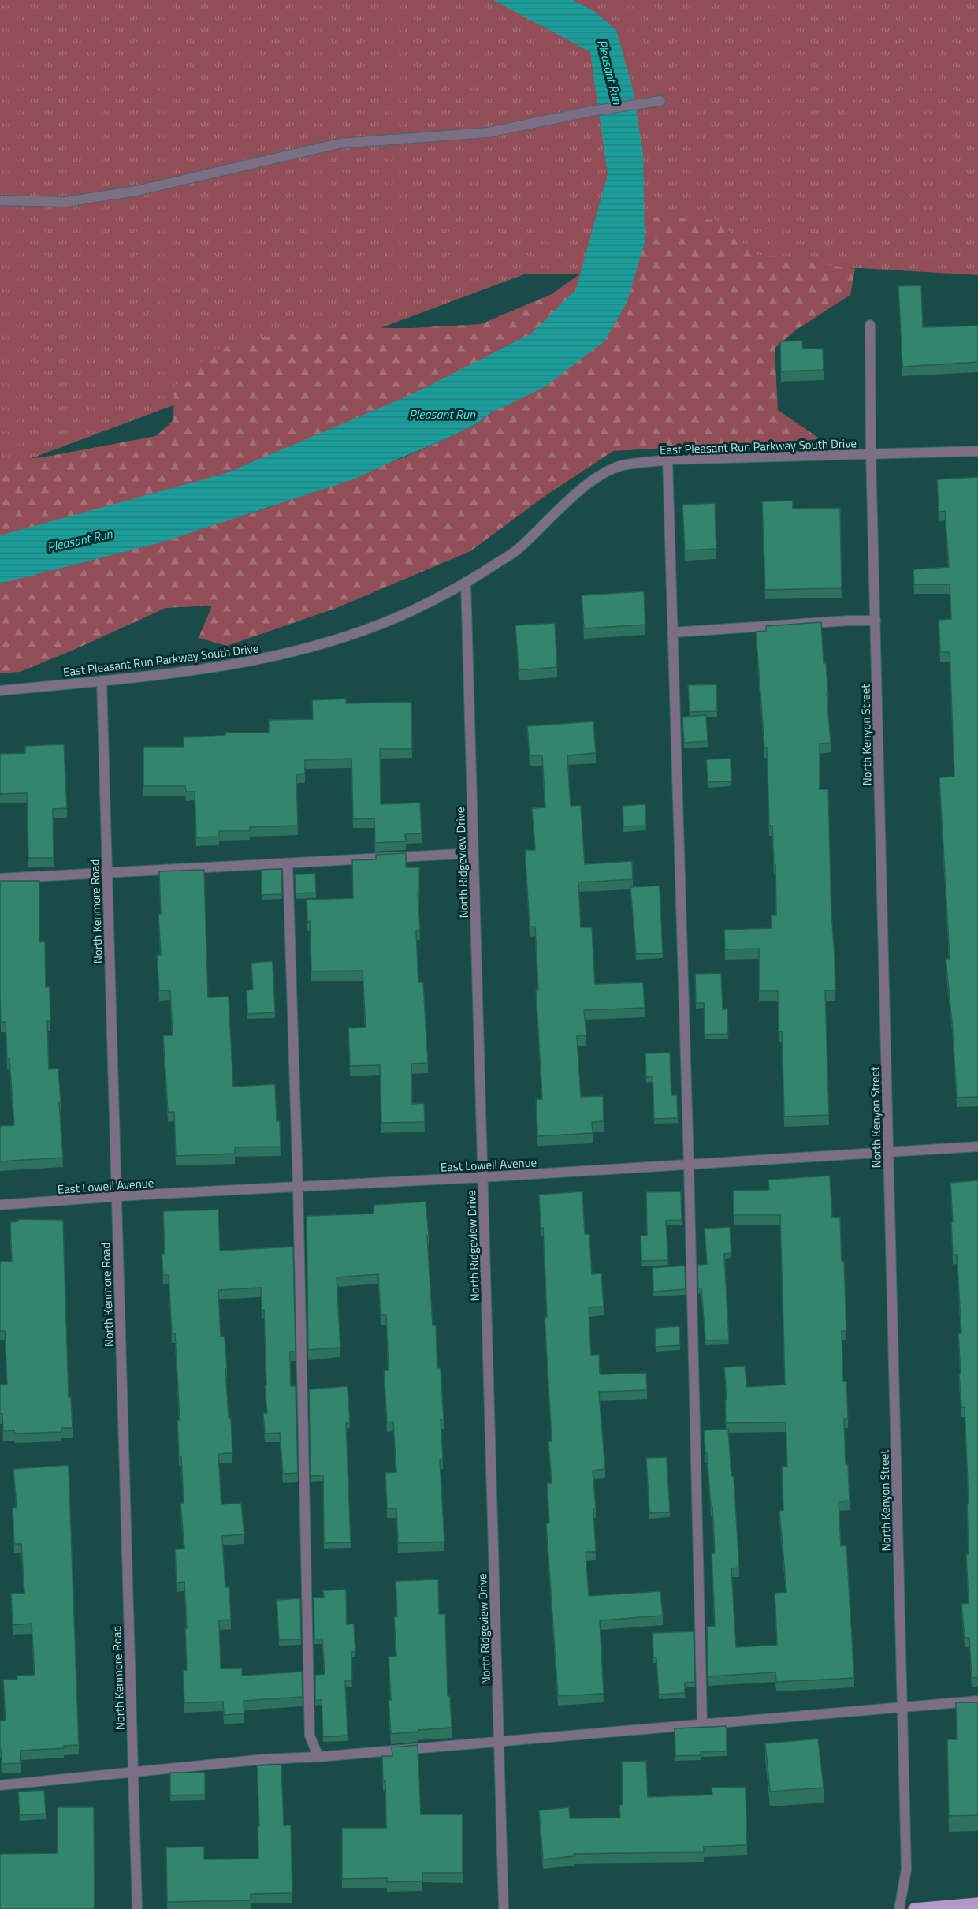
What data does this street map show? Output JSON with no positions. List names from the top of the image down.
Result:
{
  "streets": {
    "street": [
      "East Pleasant Run Parkway South Drive",
      "North Kenyon Street",
      "North Ridgeview Drive",
      "North Kenmore Road",
      "East Lowell Avenue"
    ]
  },
  "crossings": [
    ["East Pleasant Run Parkway South Drive", "North Kenyon Street"],
    ["East Pleasant Run Parkway South Drive", "North Ridgeview Drive"],
    ["East Pleasant Run Parkway South Drive", "North Kenmore Road"],
    ["North Kenyon Street", "East Lowell Avenue"],
    ["North Ridgeview Drive", "East Lowell Avenue"],
    ["North Kenmore Road", "East Lowell Avenue"]
  ],
  "water": ["Pleasant Run"]
}
